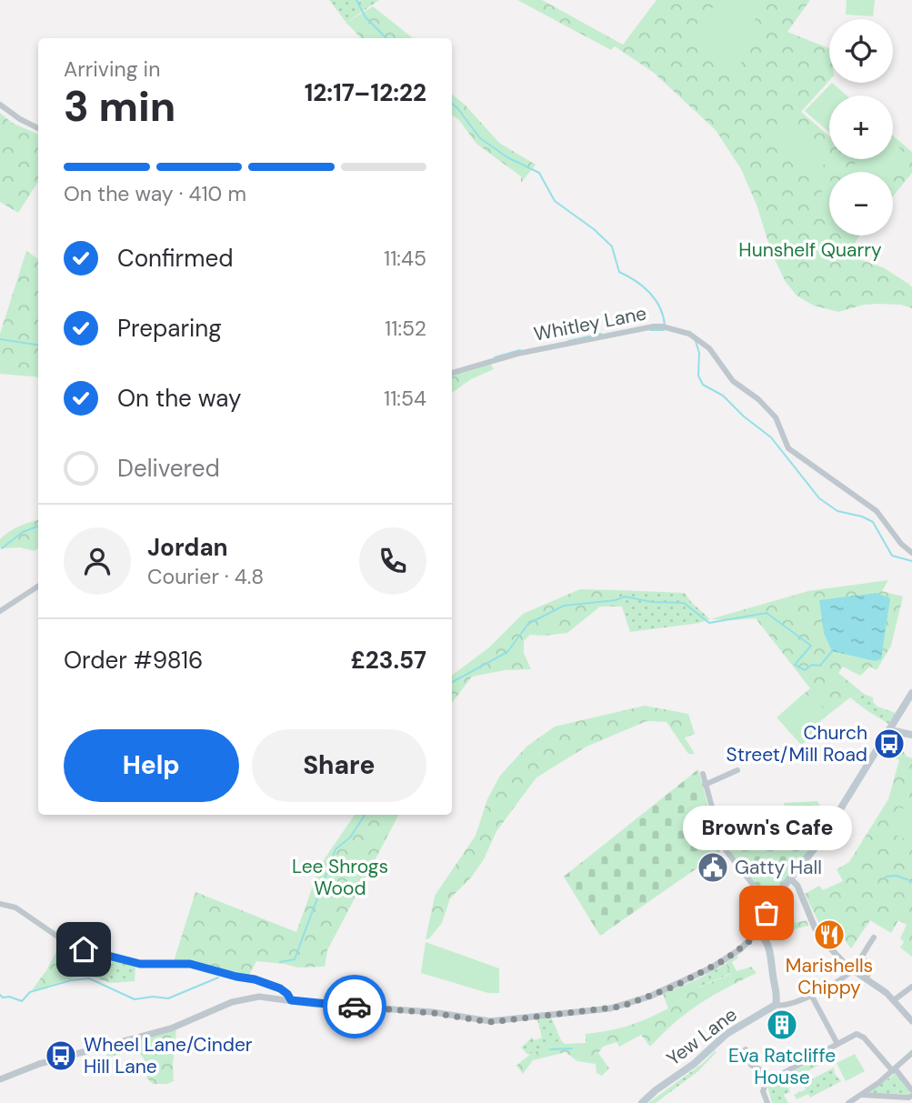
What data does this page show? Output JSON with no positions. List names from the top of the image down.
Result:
{
  "streets": {
    "main road": ["Yew Lane"],
    "street": ["Whitley Lane"]
  },
  "parks": ["Hunshelf Quarry", "Lee Shrogs Wood"],
  "places": {
    "bus stop": ["Church Street/Mill Road", "Wheel Lane/Cinder Hill Lane"],
    "public building": ["Gatty Hall"],
    "other": ["Brown's Cafe"],
    "restaurant": ["Marishells Chippy"],
    "building": ["Eva Ratcliffe House"]
  },
  "page": {
    "map_buttons": ["+", "−"],
    "heading": ["3 min", "Arriving in", "12:17–12:22"],
    "panel": [
      "Jordan",
      "Courier · 4.8",
      "Order #9816",
      "£23.57"
    ],
    "bar": "On the way · 410 m",
    "list": [
      ["Confirmed", "11:45"],
      ["Preparing", "11:52"],
      ["On the way", "11:54"],
      "Delivered"
    ],
    "buttons": ["Help", "Share"],
    "bubble": "Brown's Cafe"
  }
}
